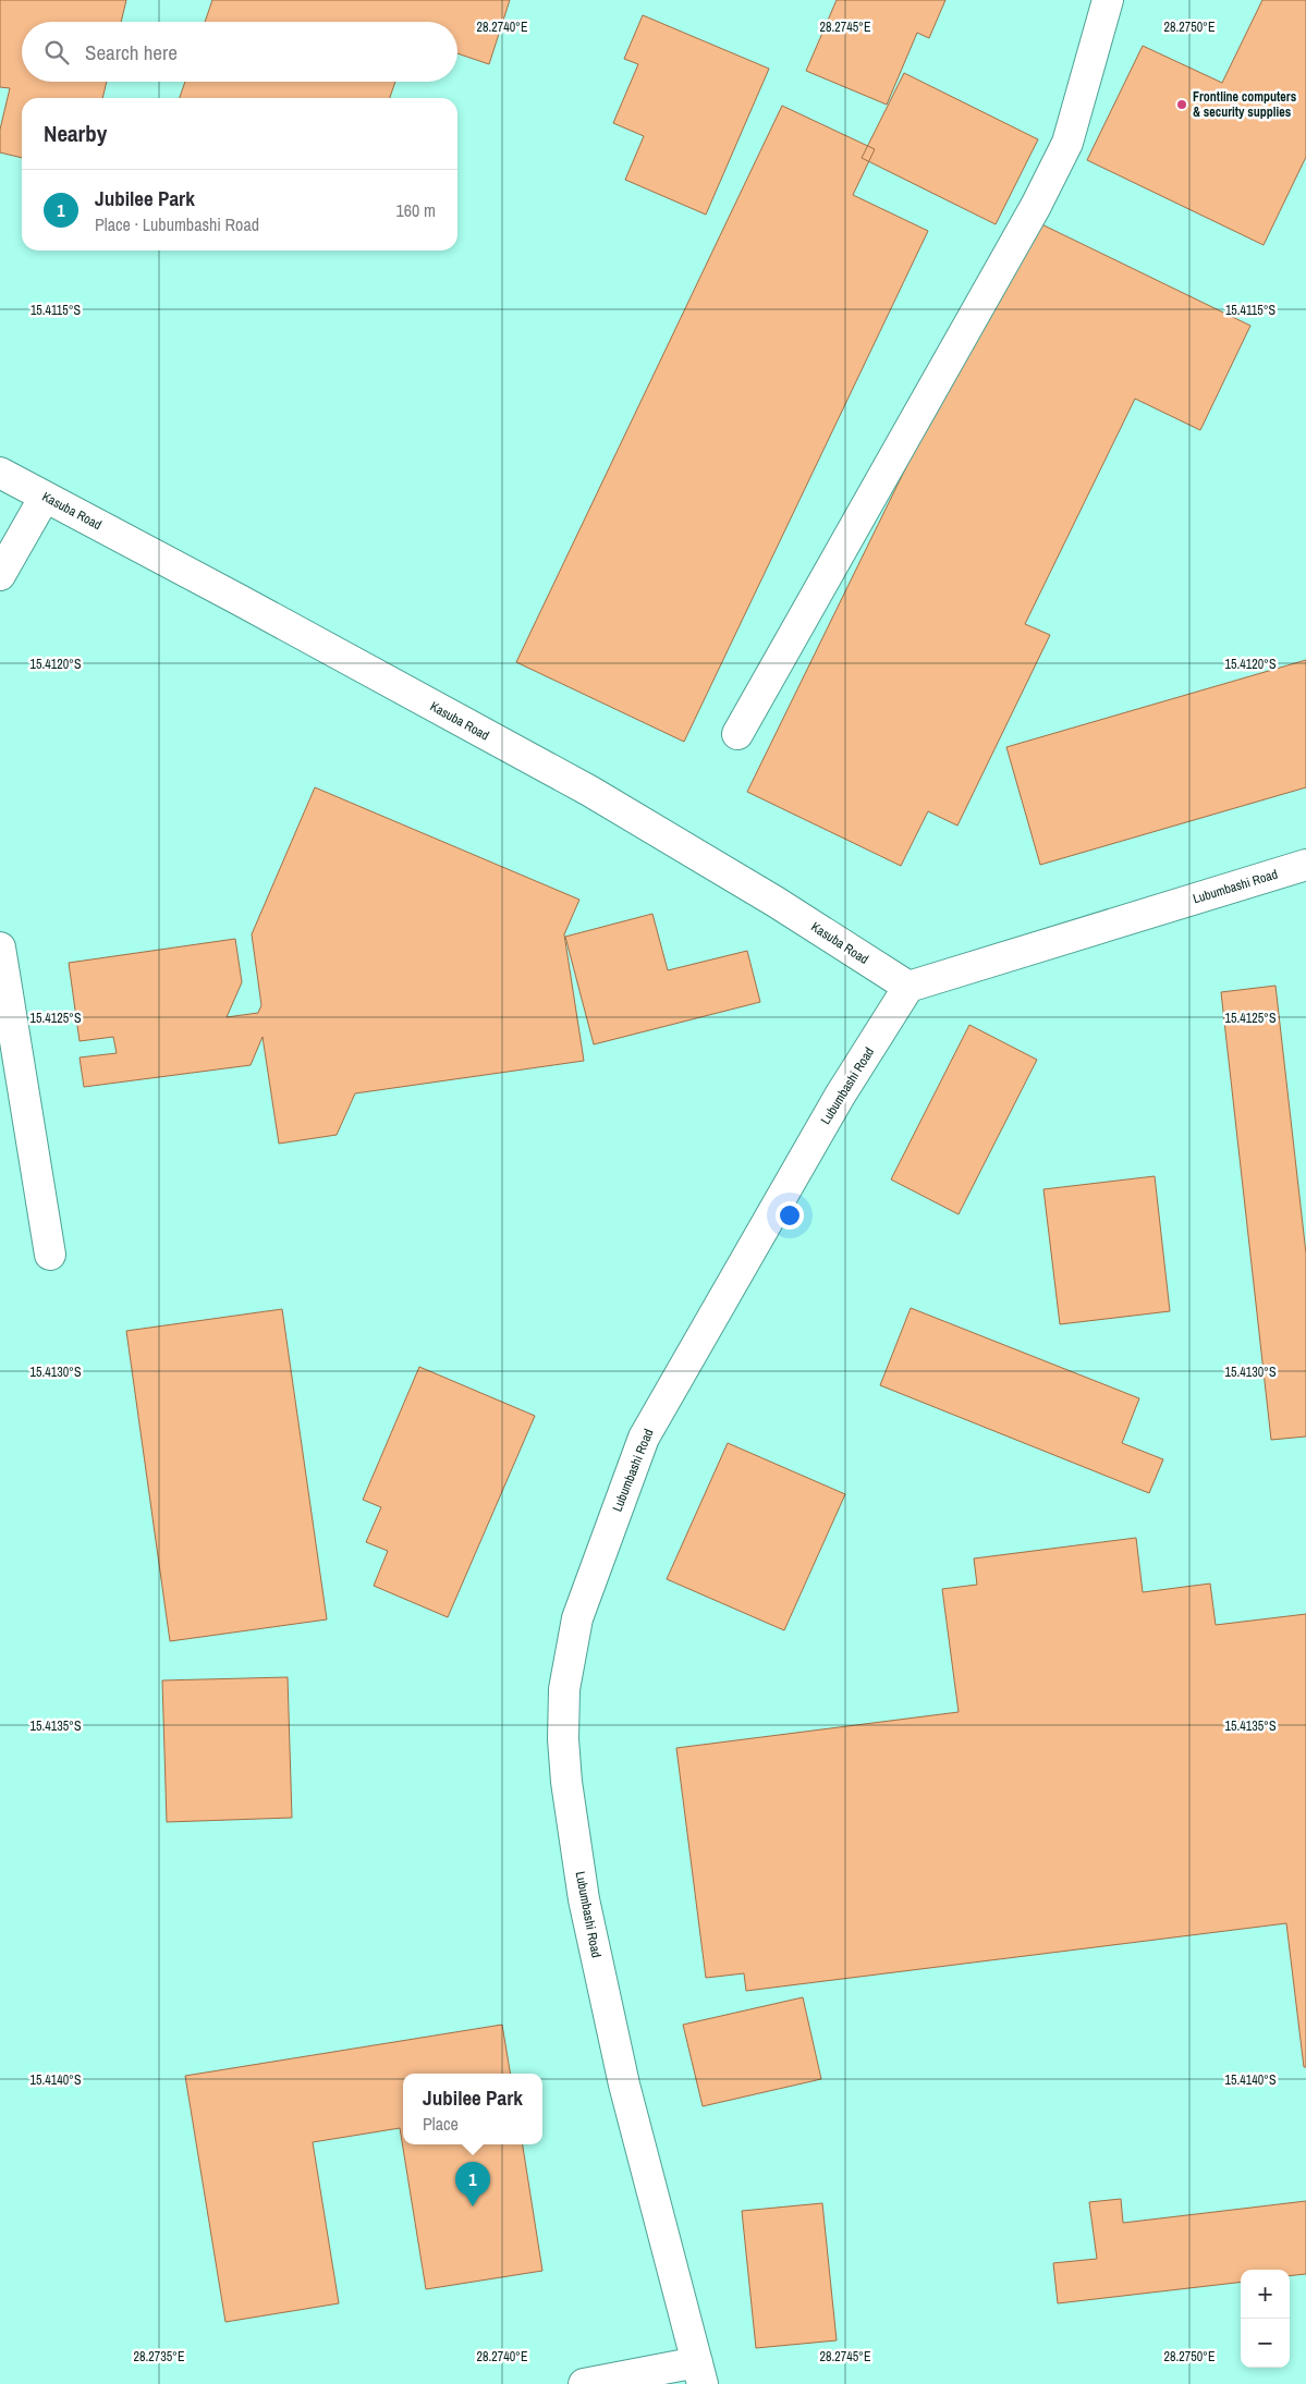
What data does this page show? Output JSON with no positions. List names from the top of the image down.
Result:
{
  "streets": {
    "street": ["Kasuba Road", "Lubumbashi Road"]
  },
  "crossings": [
    ["Kasuba Road", "Lubumbashi Road"]
  ],
  "places": ["Frontline computers & security supplies"],
  "page": {
    "search": "Search here",
    "heading": "Nearby",
    "list": [
      {
        "mark": "1",
        "name": "Jubilee Park",
        "note": "Place · Lubumbashi Road",
        "value": "160 m"
      }
    ],
    "popup": ["Jubilee Park", "Place"],
    "pins": "1",
    "map_buttons": ["+", "−"]
  },
  "coordinates": [
    "28.2740°E",
    "28.2745°E",
    "28.2750°E",
    "15.4115°S",
    "15.4120°S",
    "15.4125°S",
    "15.4130°S",
    "15.4135°S",
    "15.4140°S",
    "28.2735°E"
  ]
}
